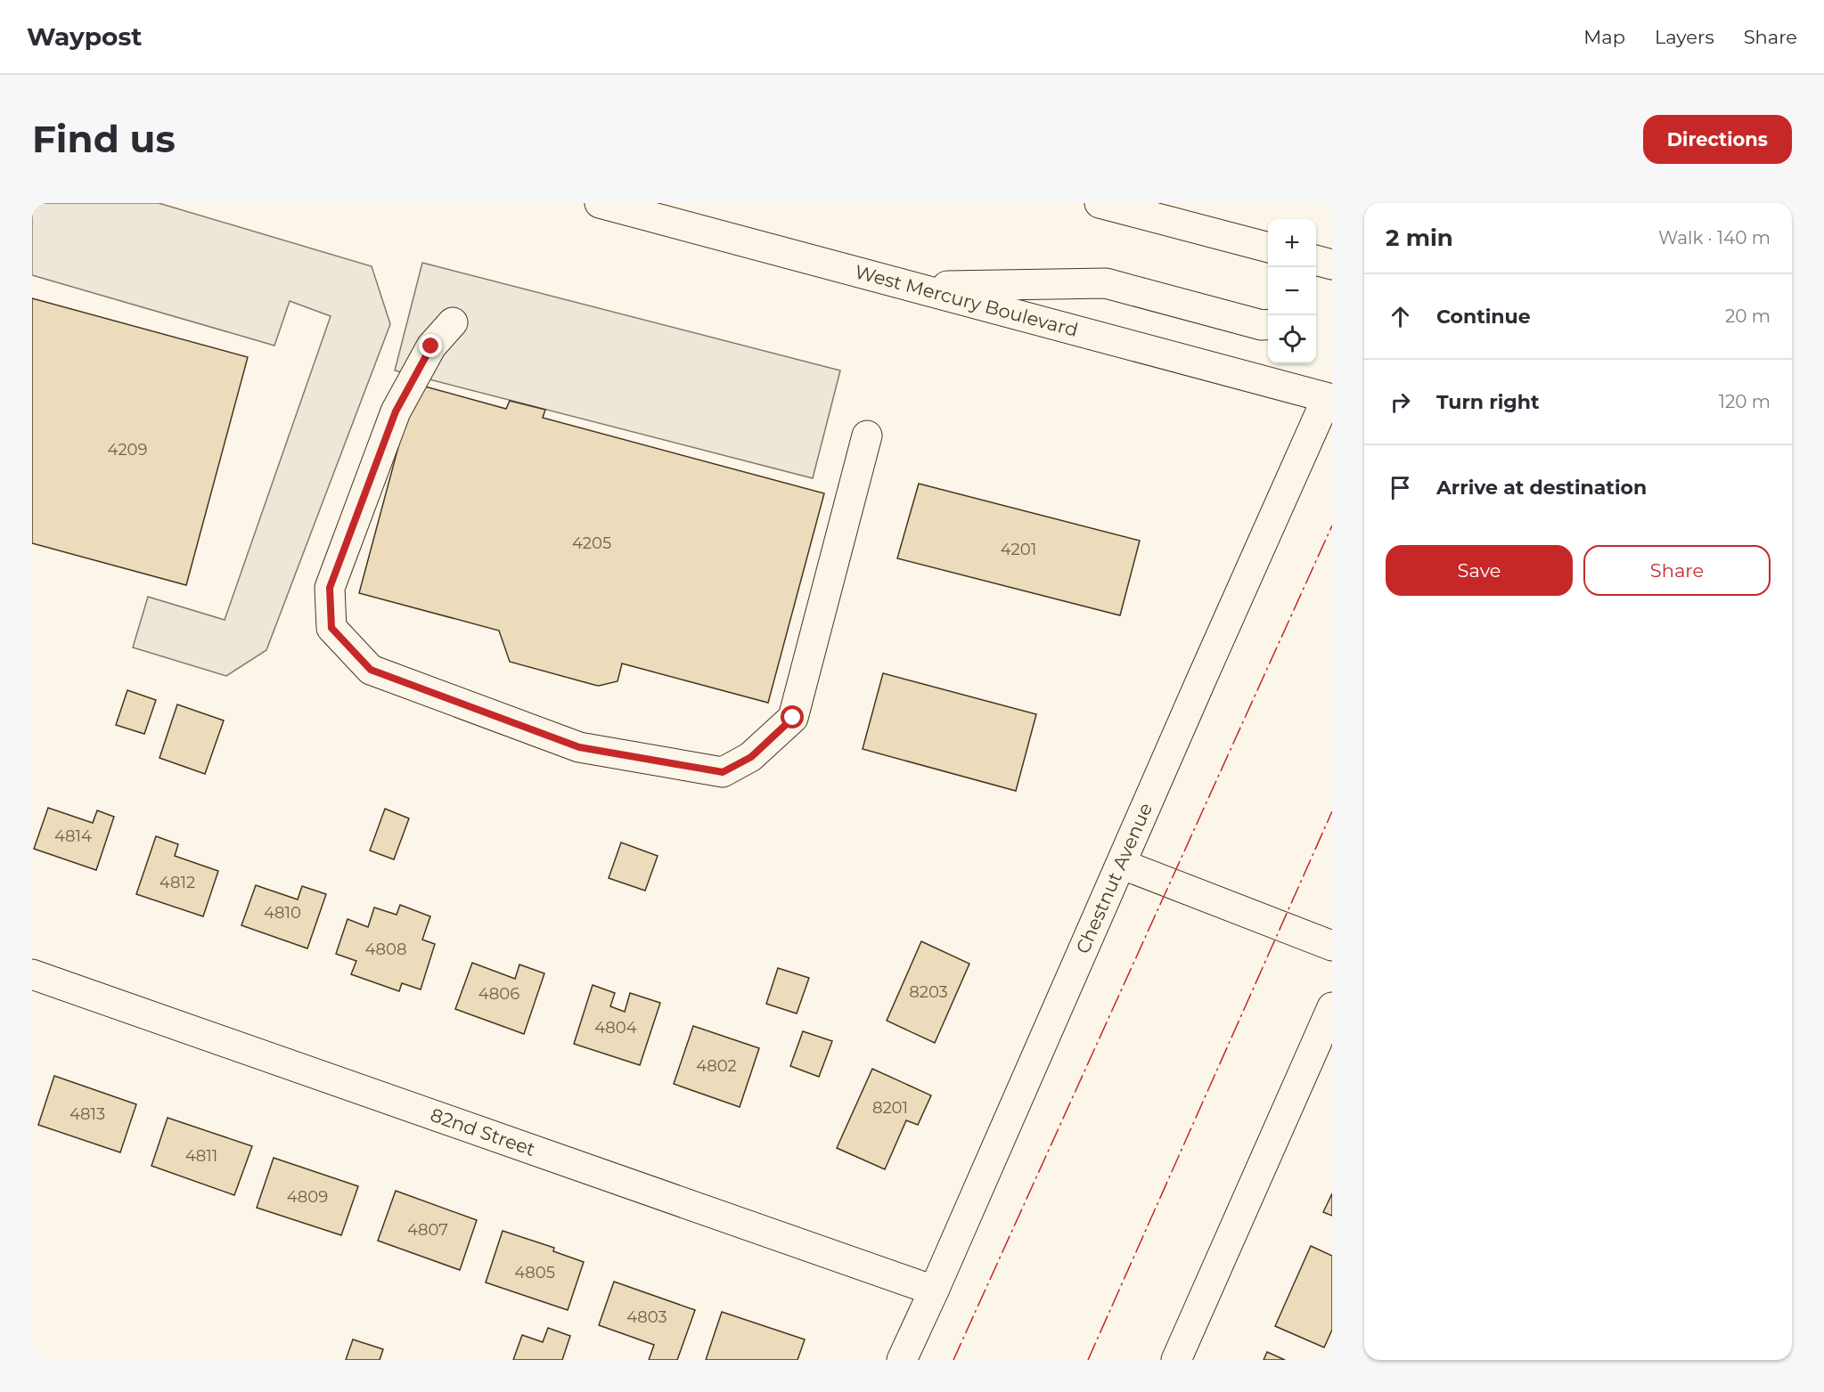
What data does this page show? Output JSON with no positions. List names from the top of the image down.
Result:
{
  "streets": {
    "main road": ["West Mercury Boulevard", "Chestnut Avenue", "82nd Street"]
  },
  "crossings": [
    ["West Mercury Boulevard", "Chestnut Avenue"],
    ["Chestnut Avenue", "82nd Street"]
  ],
  "house_numbers": [
    "4209",
    "4205",
    "4201",
    "4814",
    "4812",
    "4810",
    "4808",
    "8203",
    "4806",
    "4804",
    "4802",
    "8201",
    "4813",
    "4811",
    "4809",
    "4807",
    "4805",
    "4803"
  ],
  "page": {
    "header": "Waypost",
    "nav": ["Map", "Layers", "Share"],
    "buttons": [
      "Directions",
      ["Save", "Share"]
    ],
    "title": "Find us",
    "heading": ["2 min", "Walk · 140 m"],
    "map_buttons": ["+", "−"],
    "list": [
      ["Continue", "20 m"],
      ["Turn right", "120 m"],
      "Arrive at destination"
    ]
  }
}
